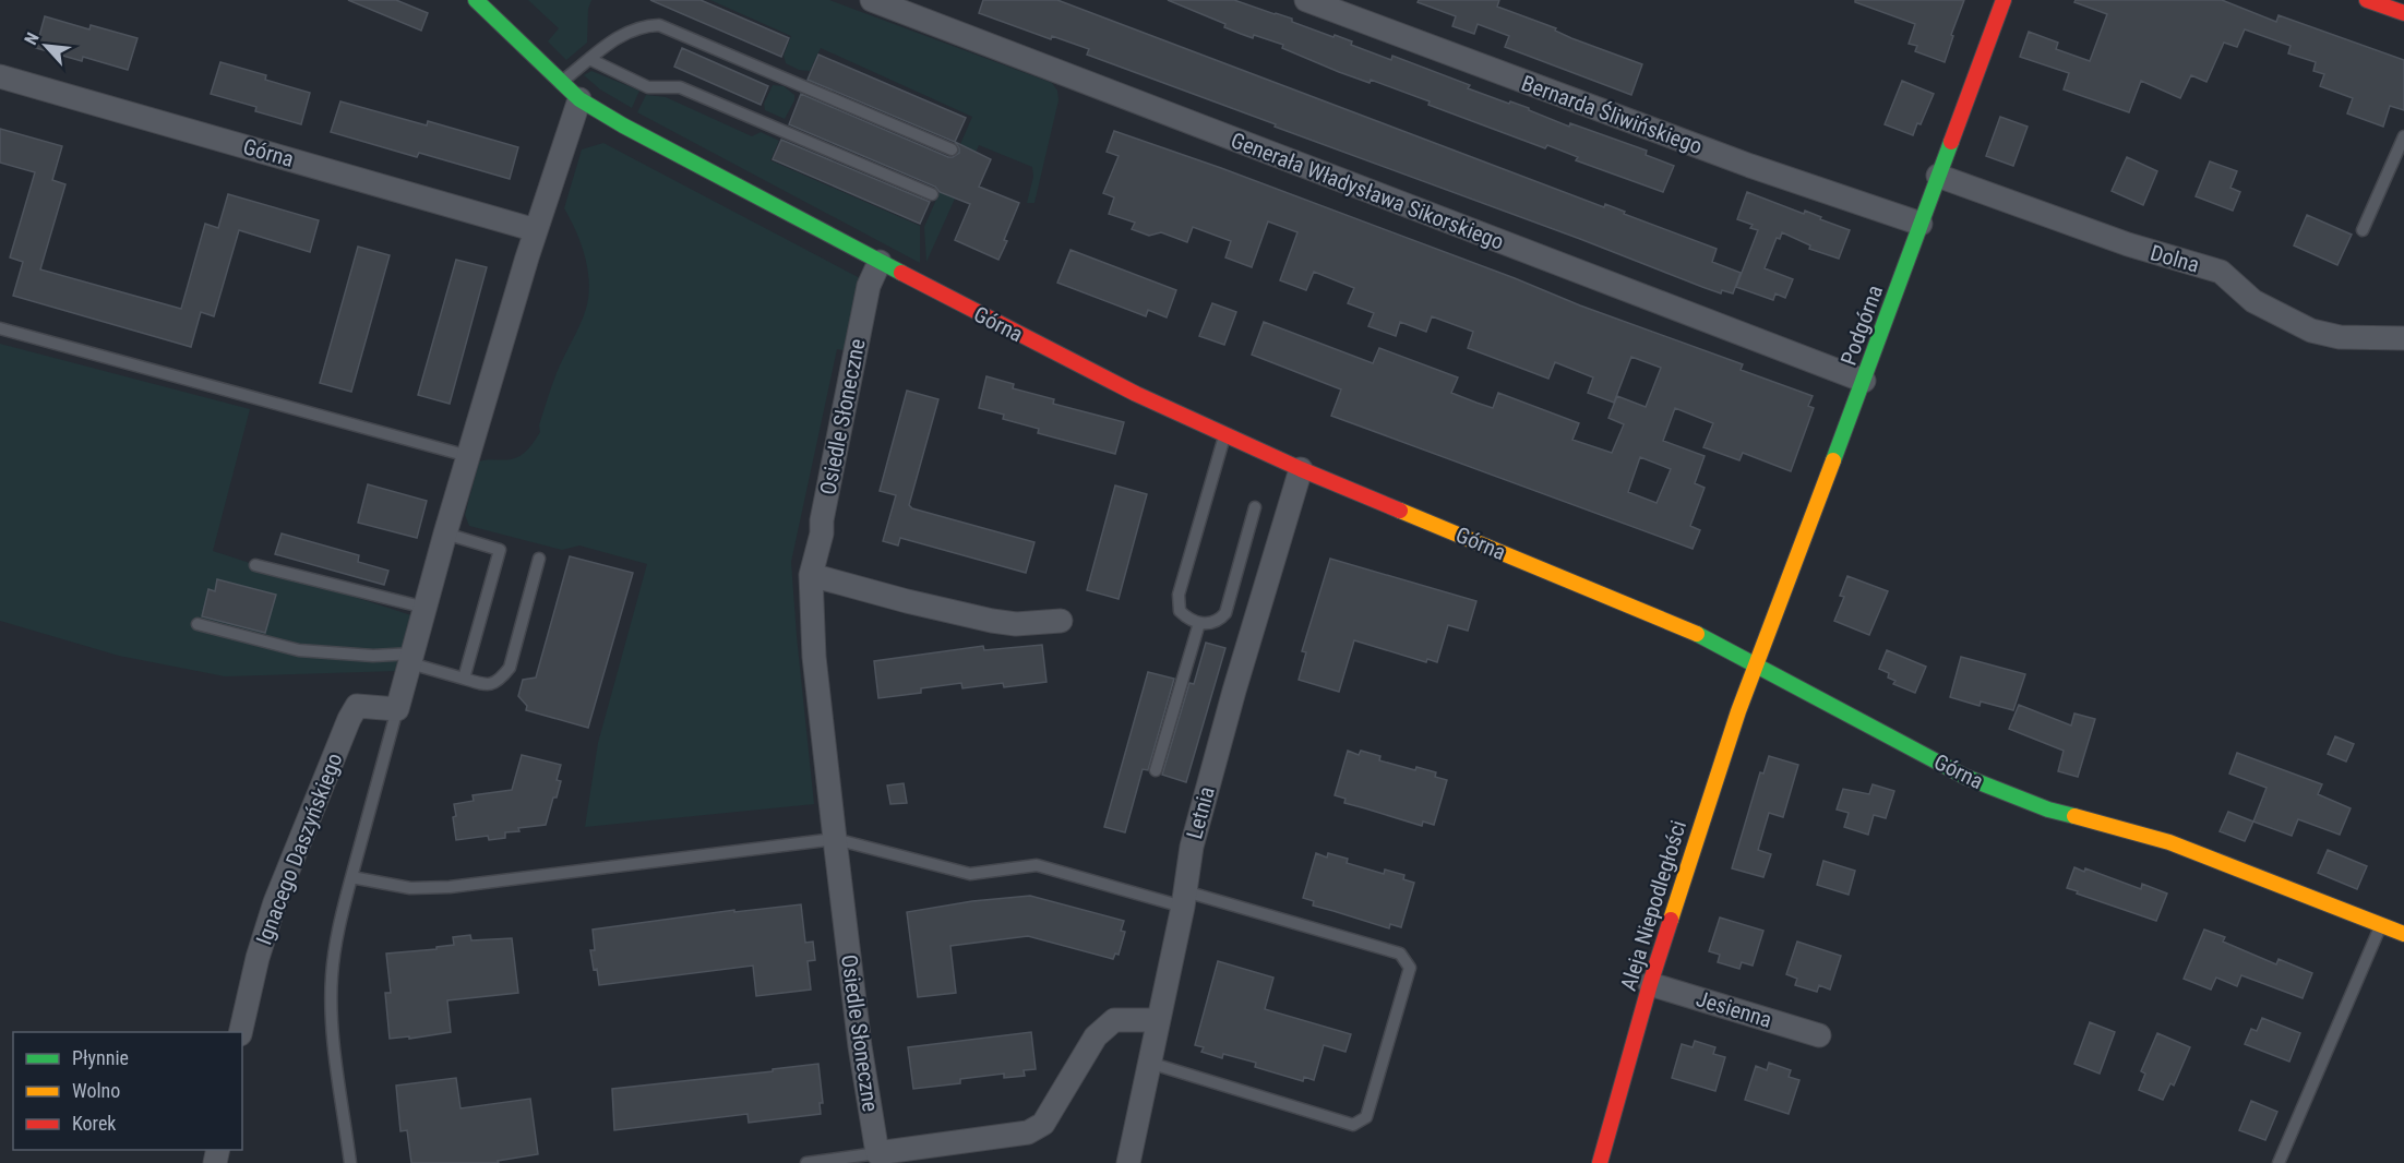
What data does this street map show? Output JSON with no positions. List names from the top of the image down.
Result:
{
  "streets": {
    "street": [
      "Bernarda Śliwińskiego",
      "Górna",
      "Generała Władysława Sikorskiego",
      "Dolna",
      "Podgórna",
      "Osiedle Słoneczne",
      "Letnia",
      "Ignacego Daszyńskiego",
      "Aleja Niepodległości",
      "Jesienna"
    ]
  },
  "crossings": [
    ["Bernarda Śliwińskiego", "Podgórna"],
    ["Górna", "Podgórna"],
    ["Górna", "Osiedle Słoneczne"],
    ["Górna", "Letnia"],
    ["Górna", "Aleja Niepodległości"],
    ["Generała Władysława Sikorskiego", "Podgórna"],
    ["Dolna", "Podgórna"],
    ["Podgórna", "Aleja Niepodległości"],
    ["Aleja Niepodległości", "Jesienna"]
  ],
  "legend": ["Płynnie", "Wolno", "Korek"],
  "north": "top left"
}
